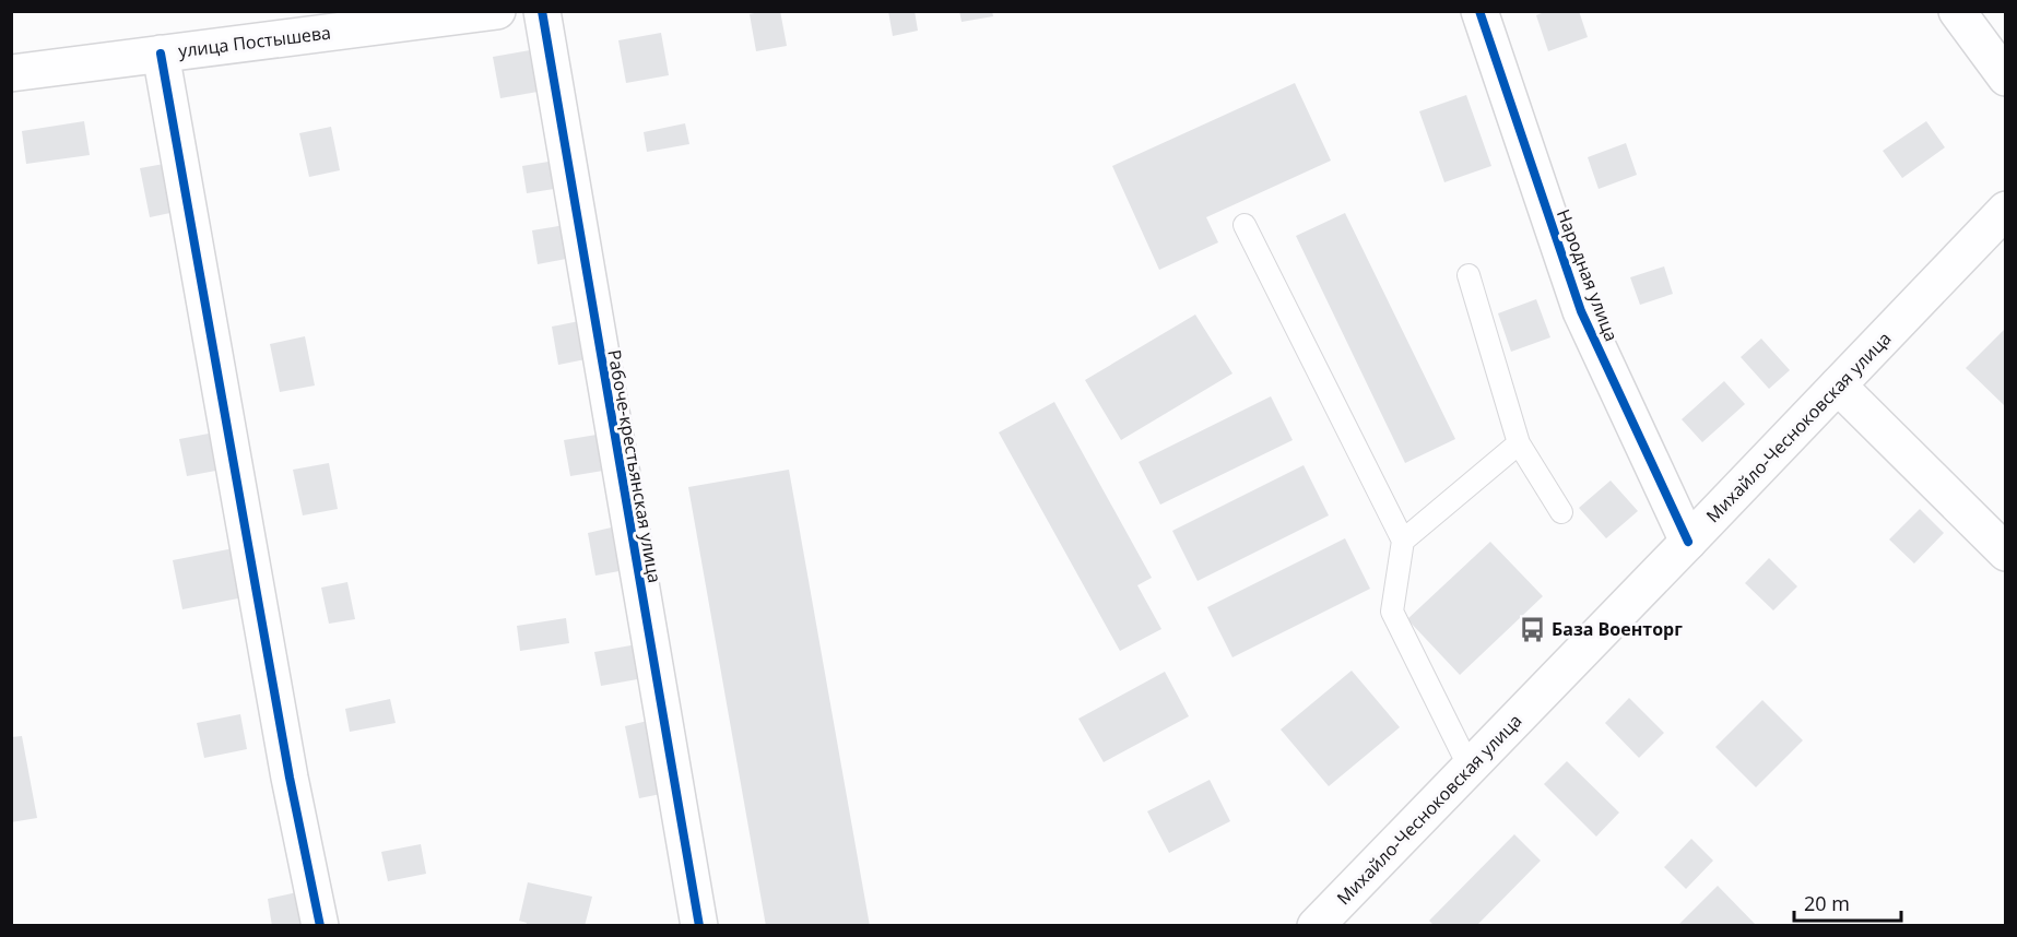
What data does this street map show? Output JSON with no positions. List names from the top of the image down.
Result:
{
  "streets": {
    "street": [
      "улица Постышева",
      "Народная улица",
      "Михайло-Чесноковская улица",
      "Рабоче-крестьянская улица"
    ]
  },
  "crossings": [
    ["Народная улица", "Михайло-Чесноковская улица"]
  ],
  "places": {
    "bus stop": ["База Военторг"]
  },
  "scale_bar": "20 m"
}
